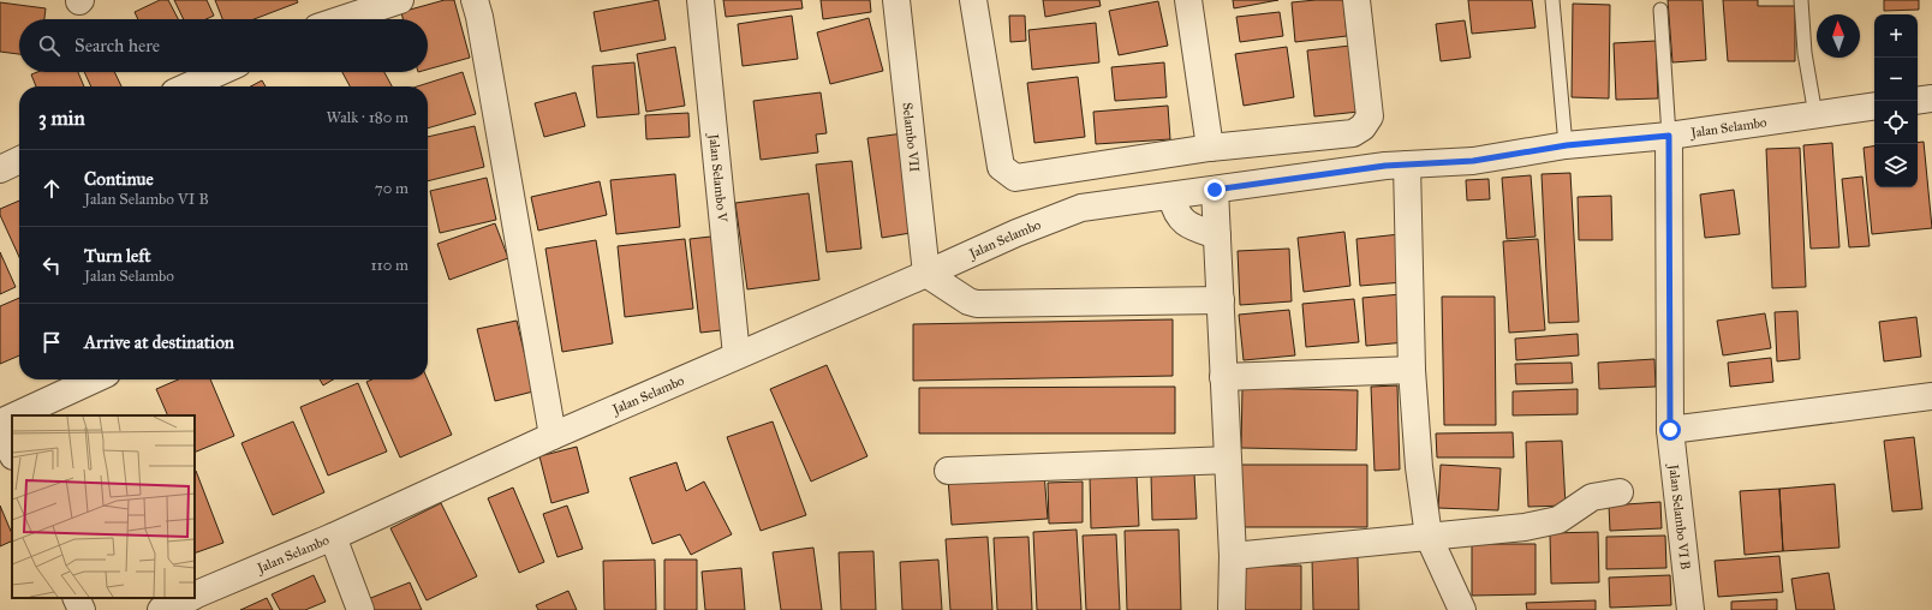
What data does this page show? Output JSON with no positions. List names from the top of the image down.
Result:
{
  "streets": {
    "street": [
      "Jalan Selambo",
      "Selambo VII",
      "Jalan Selambo V",
      "Jalan Selambo VI B"
    ]
  },
  "crossings": [
    ["Jalan Selambo", "Selambo VII"],
    ["Jalan Selambo", "Jalan Selambo V"],
    ["Jalan Selambo", "Jalan Selambo VI B"]
  ],
  "north": "top",
  "page": {
    "map_buttons": ["+", "−"],
    "search": "Search here",
    "heading": ["3 min", "Walk · 180 m"],
    "list": [
      ["Continue", "Jalan Selambo VI B", "70 m"],
      ["Turn left", "Jalan Selambo", "110 m"],
      "Arrive at destination"
    ]
  }
}
